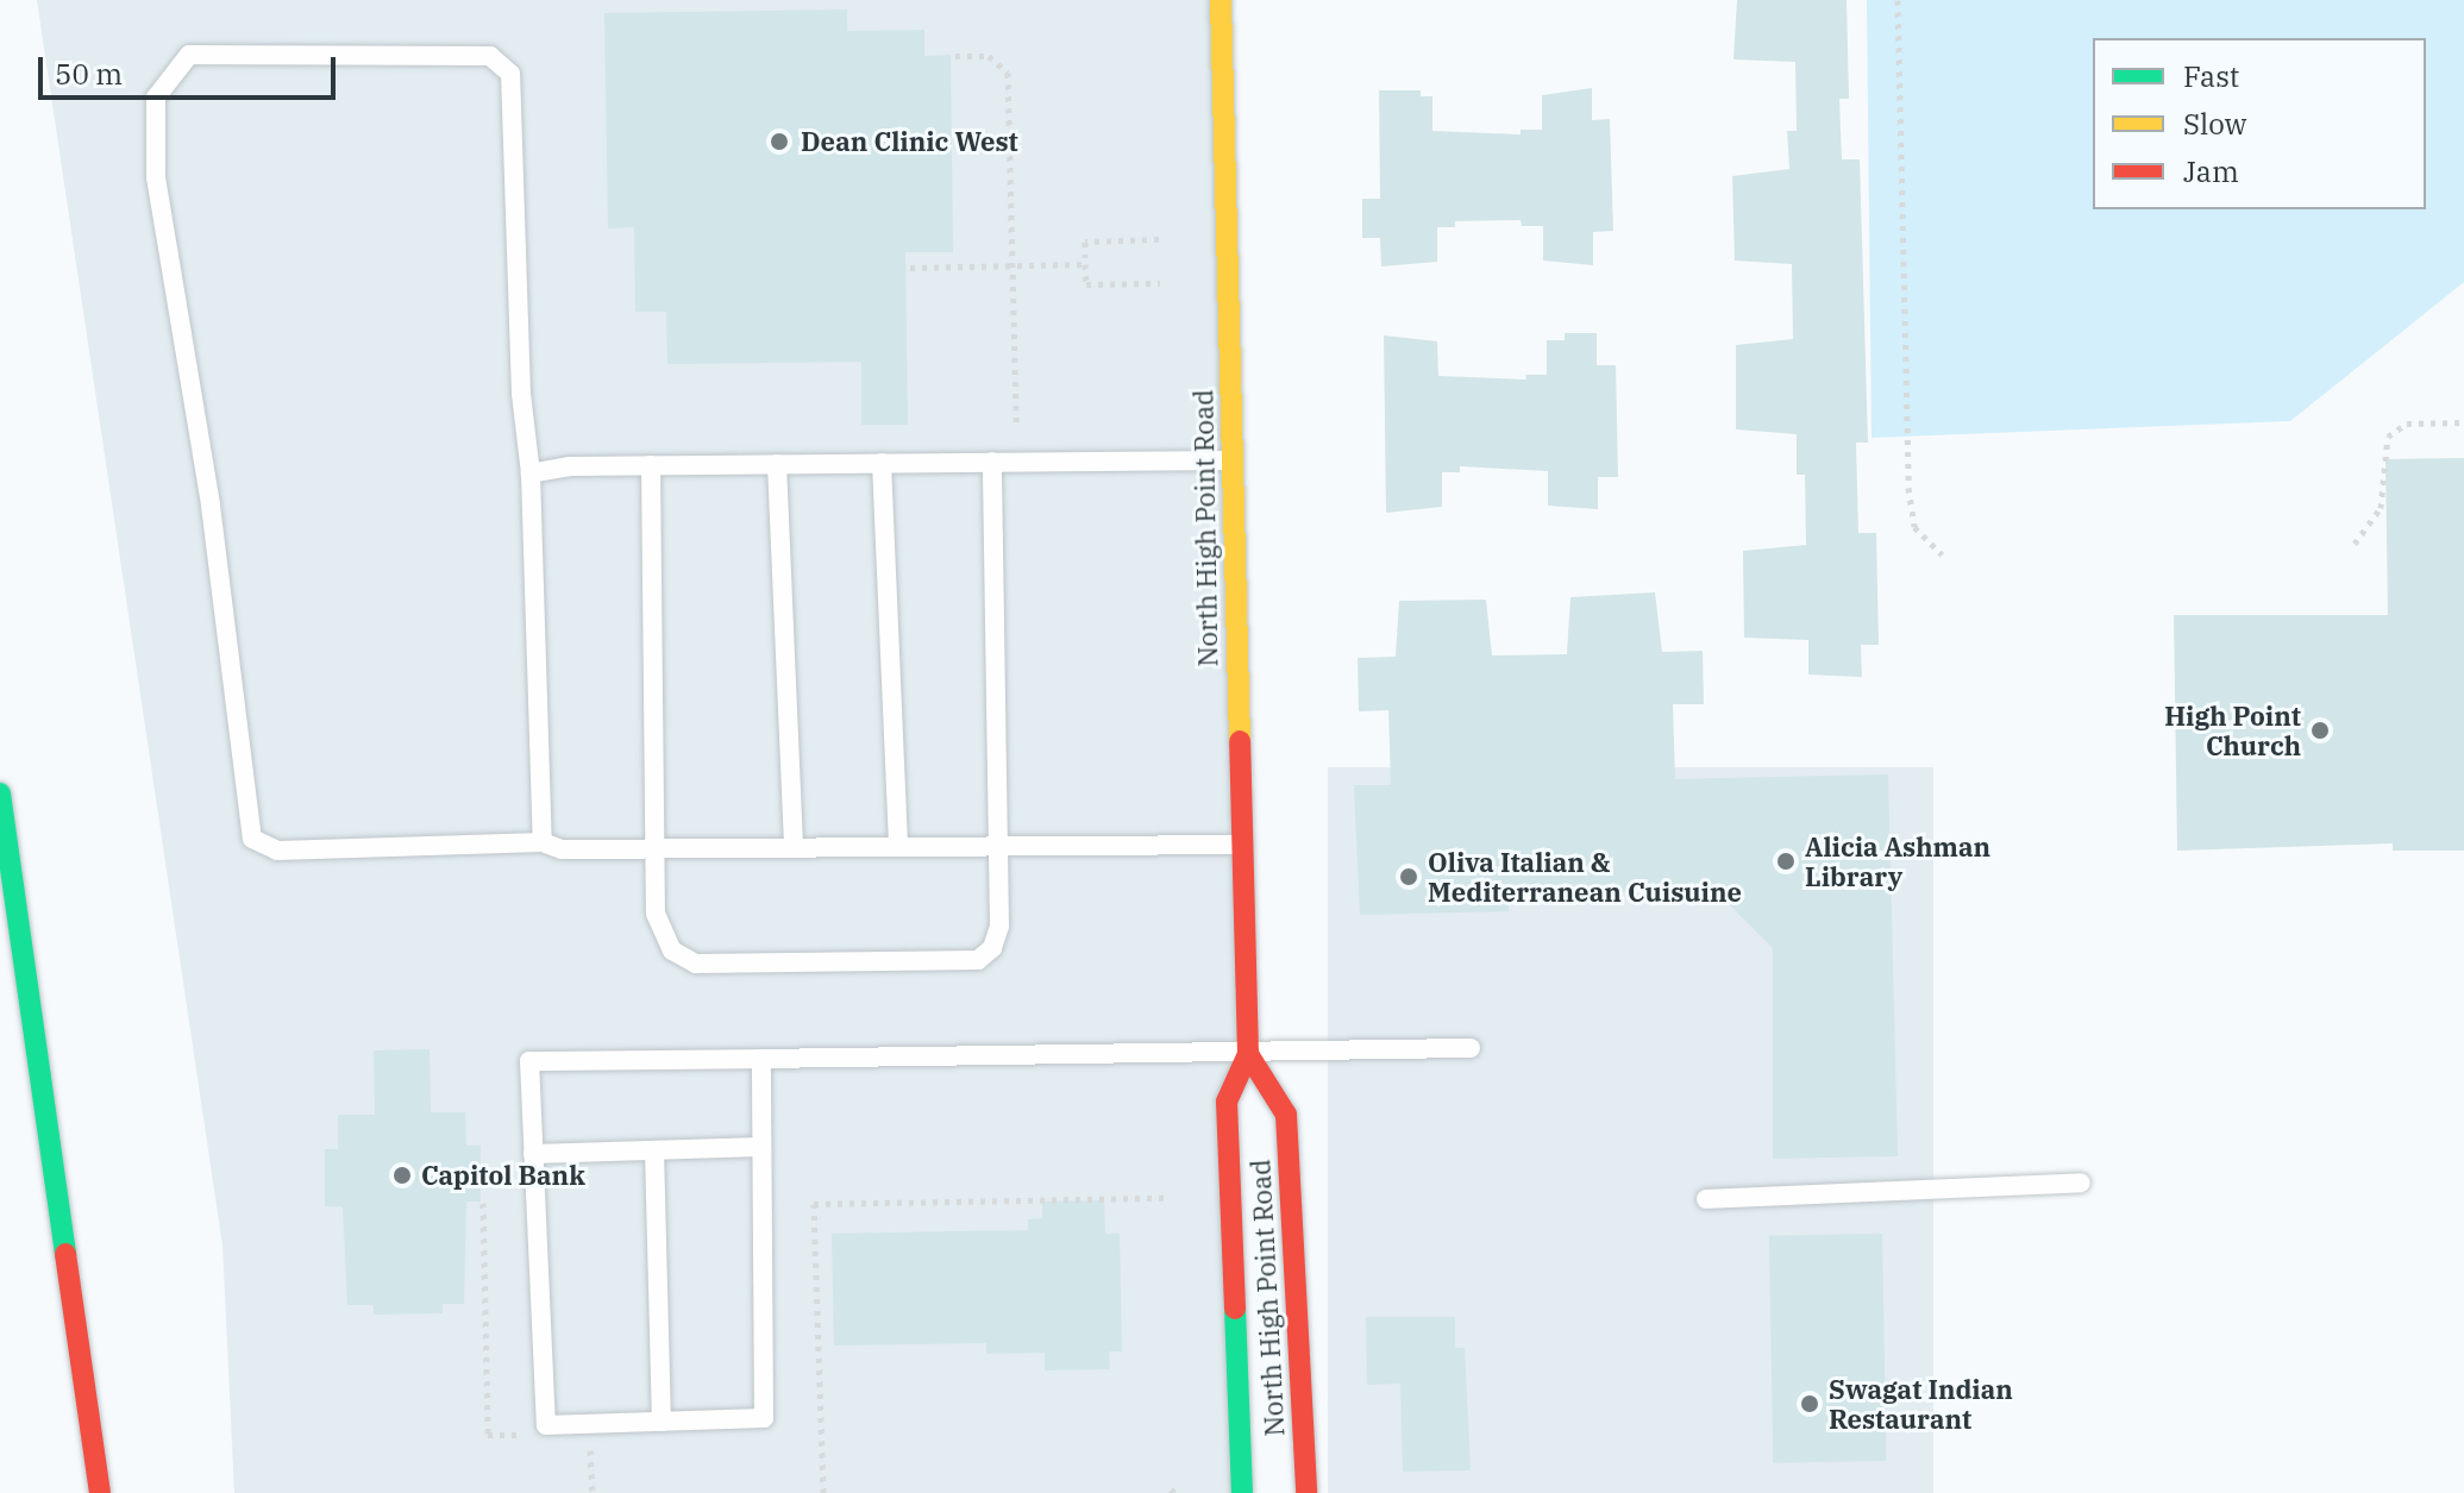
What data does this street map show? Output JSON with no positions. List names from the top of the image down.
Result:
{
  "streets": {
    "main road": ["North High Point Road"]
  },
  "places": [
    "Dean Clinic West",
    "High Point Church",
    "Alicia Ashman Library",
    "Oliva Italian & Mediterranean Cuisuine",
    "Capitol Bank",
    "Swagat Indian Restaurant"
  ],
  "legend": ["Fast", "Slow", "Jam"],
  "scale_bar": "50 m"
}
